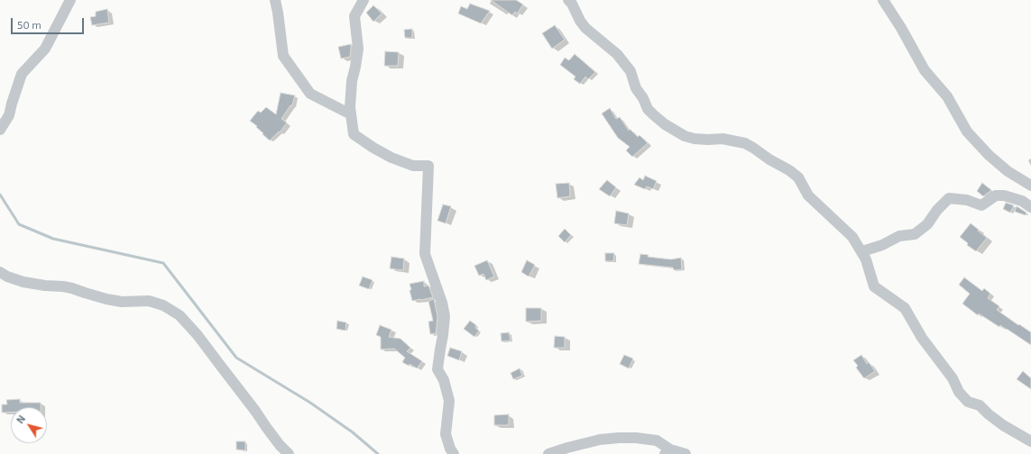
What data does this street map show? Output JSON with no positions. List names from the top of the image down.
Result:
{
  "scale_bar": "50 m",
  "north": "top left"
}
